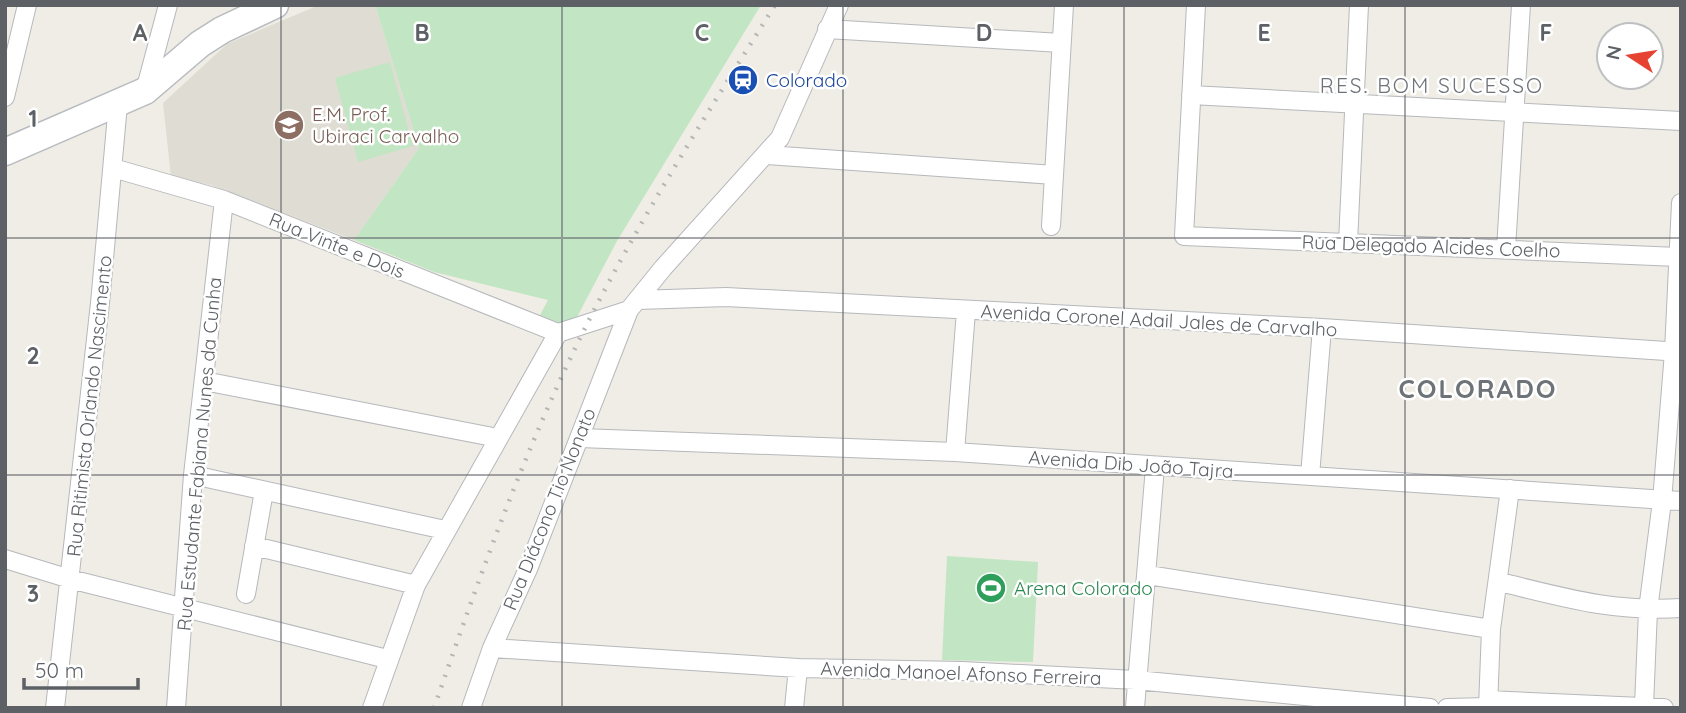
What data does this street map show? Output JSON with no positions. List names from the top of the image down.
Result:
{
  "streets": {
    "street": [
      "Rua Vinte e Dois",
      "Rua Delegado Alcides Coelho",
      "Avenida Coronel Adail Jales de Carvalho",
      "Rua Ritimista Orlando Nascimento",
      "Rua Estudante Fabiana Nunes da Cunha",
      "Avenida Dib João Tajra",
      "Rua Diácono Tio Nonato",
      "Avenida Manoel Afonso Ferreira"
    ]
  },
  "crossings": [
    ["Rua Vinte e Dois", "Rua Ritimista Orlando Nascimento"],
    ["Rua Vinte e Dois", "Rua Estudante Fabiana Nunes da Cunha"],
    ["Avenida Coronel Adail Jales de Carvalho", "Rua Diácono Tio Nonato"],
    ["Avenida Dib João Tajra", "Rua Diácono Tio Nonato"],
    ["Rua Diácono Tio Nonato", "Avenida Manoel Afonso Ferreira"]
  ],
  "districts": ["RES. BOM SUCESSO", "COLORADO"],
  "places": {
    "station": ["Colorado"],
    "school or university": ["E.M. Prof. Ubiraci Carvalho"],
    "sports": ["Arena Colorado"]
  },
  "scale_bar": "50 m",
  "north": "left",
  "grid": {
    "columns": [
      "A",
      "B",
      "C",
      "D",
      "E",
      "F"
    ],
    "rows": ["1", "2", "3"]
  }
}
